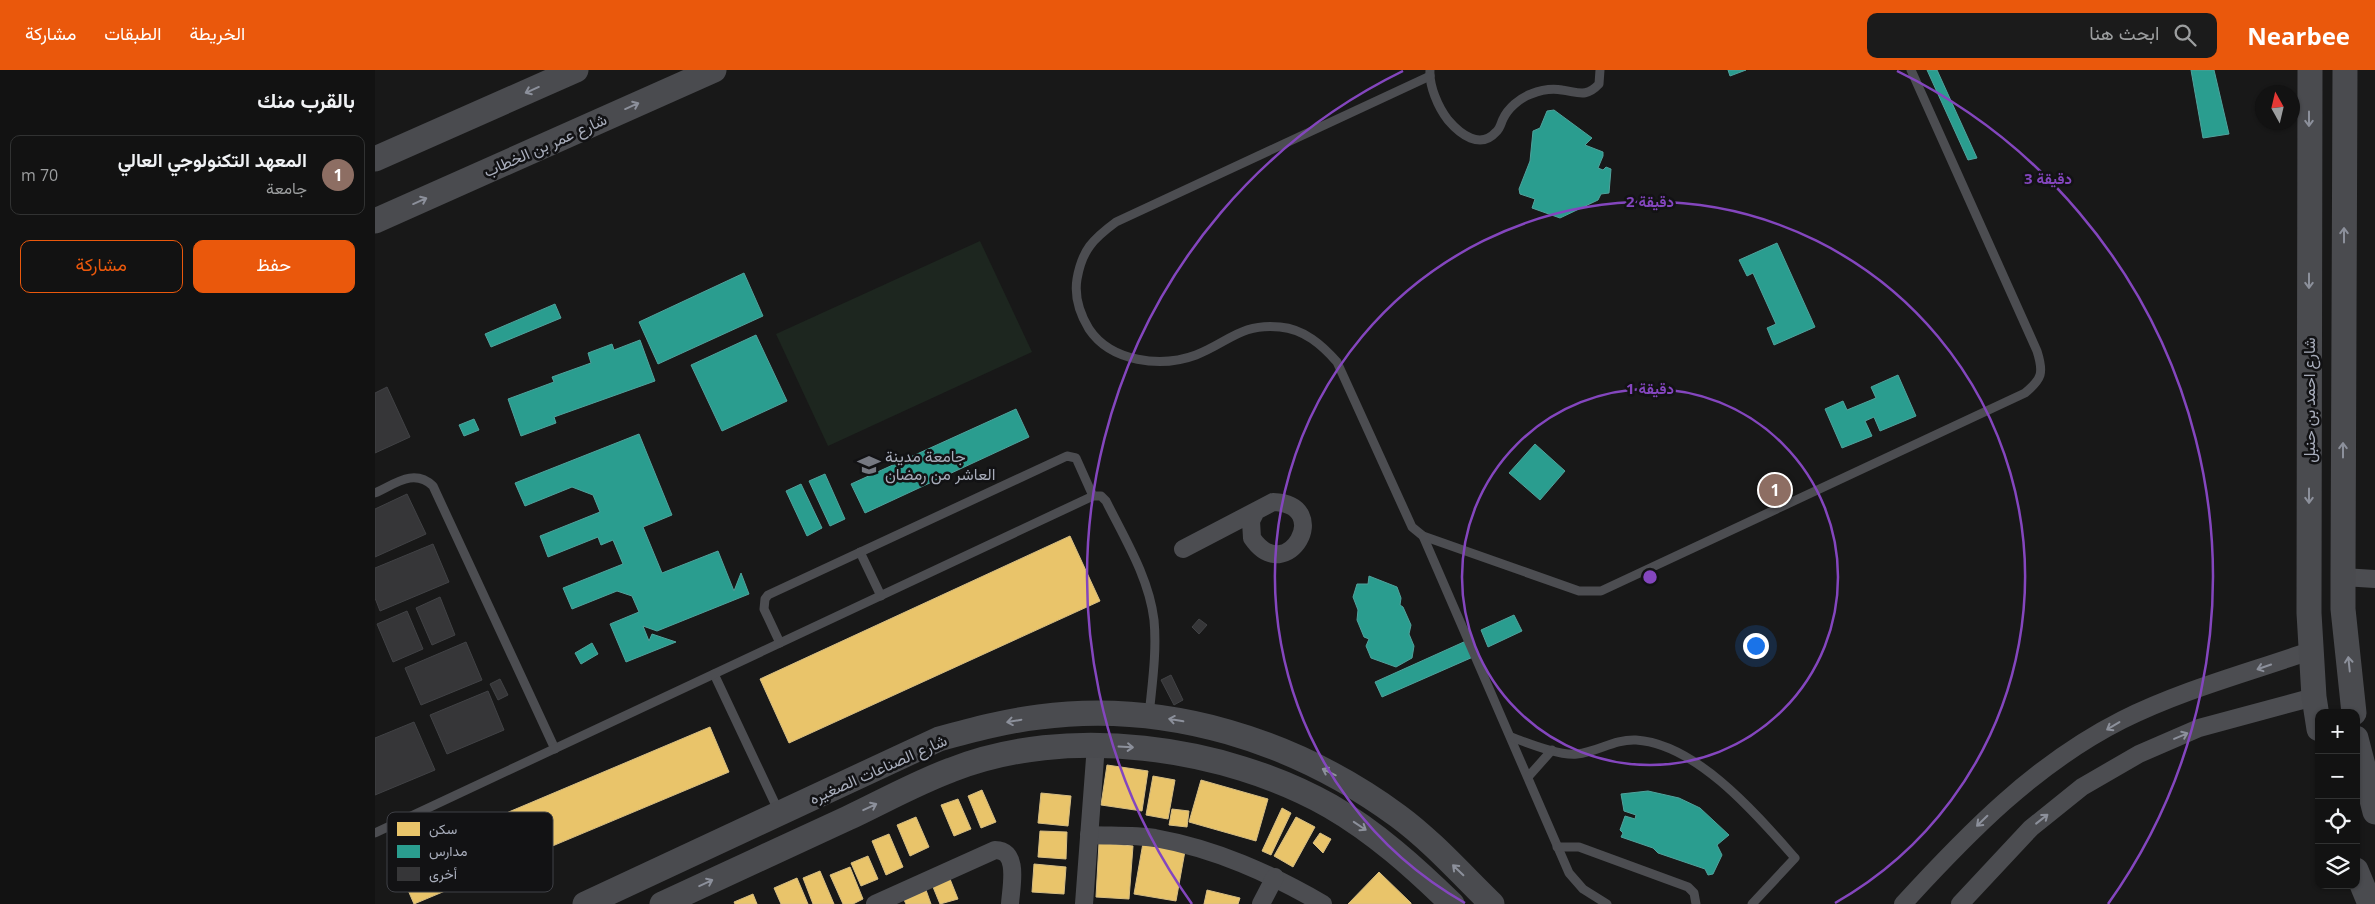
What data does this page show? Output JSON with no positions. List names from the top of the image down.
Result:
{
  "streets": {
    "street": ["شارع عمر بن الخطاب", "شارع احمد بن حنبل", "شارع الصناعات الصغيره"]
  },
  "places": {
    "school or university": ["جامعة مدينة العاشر من رمضان"]
  },
  "legend": ["سكن", "مدارس", "أخرى"],
  "north": "top",
  "page": {
    "header": "Nearbee",
    "search": "ابحث هنا",
    "nav": ["الخريطة", "الطبقات", "مشاركة"],
    "heading": "بالقرب منك",
    "list": [
      {
        "mark": "1",
        "name": "المعهد التكنولوجي العالي",
        "note": "جامعة",
        "value": "70 m"
      }
    ],
    "buttons": ["حفظ", "مشاركة"],
    "pins": "1",
    "map_buttons": ["+", "−"]
  },
  "rings": ["3 دقيقة", "2 دقيقة", "1 دقيقة"]
}
